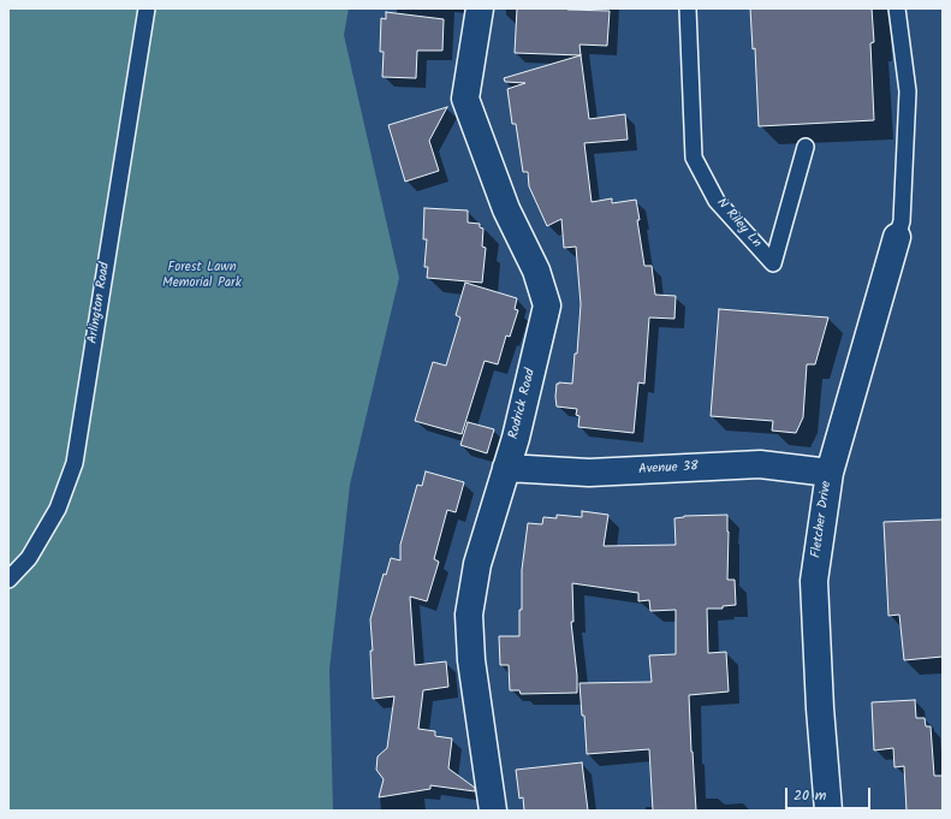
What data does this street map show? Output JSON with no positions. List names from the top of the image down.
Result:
{
  "streets": {
    "street": ["Rodrick Road", "Avenue 38", "Fletcher Drive"],
    "lane": ["N Riley Ln", "Arlington Road"]
  },
  "crossings": [
    ["Rodrick Road", "Avenue 38"],
    ["Avenue 38", "Fletcher Drive"]
  ],
  "parks": ["Forest Lawn Memorial Park"],
  "scale_bar": "20 m"
}
